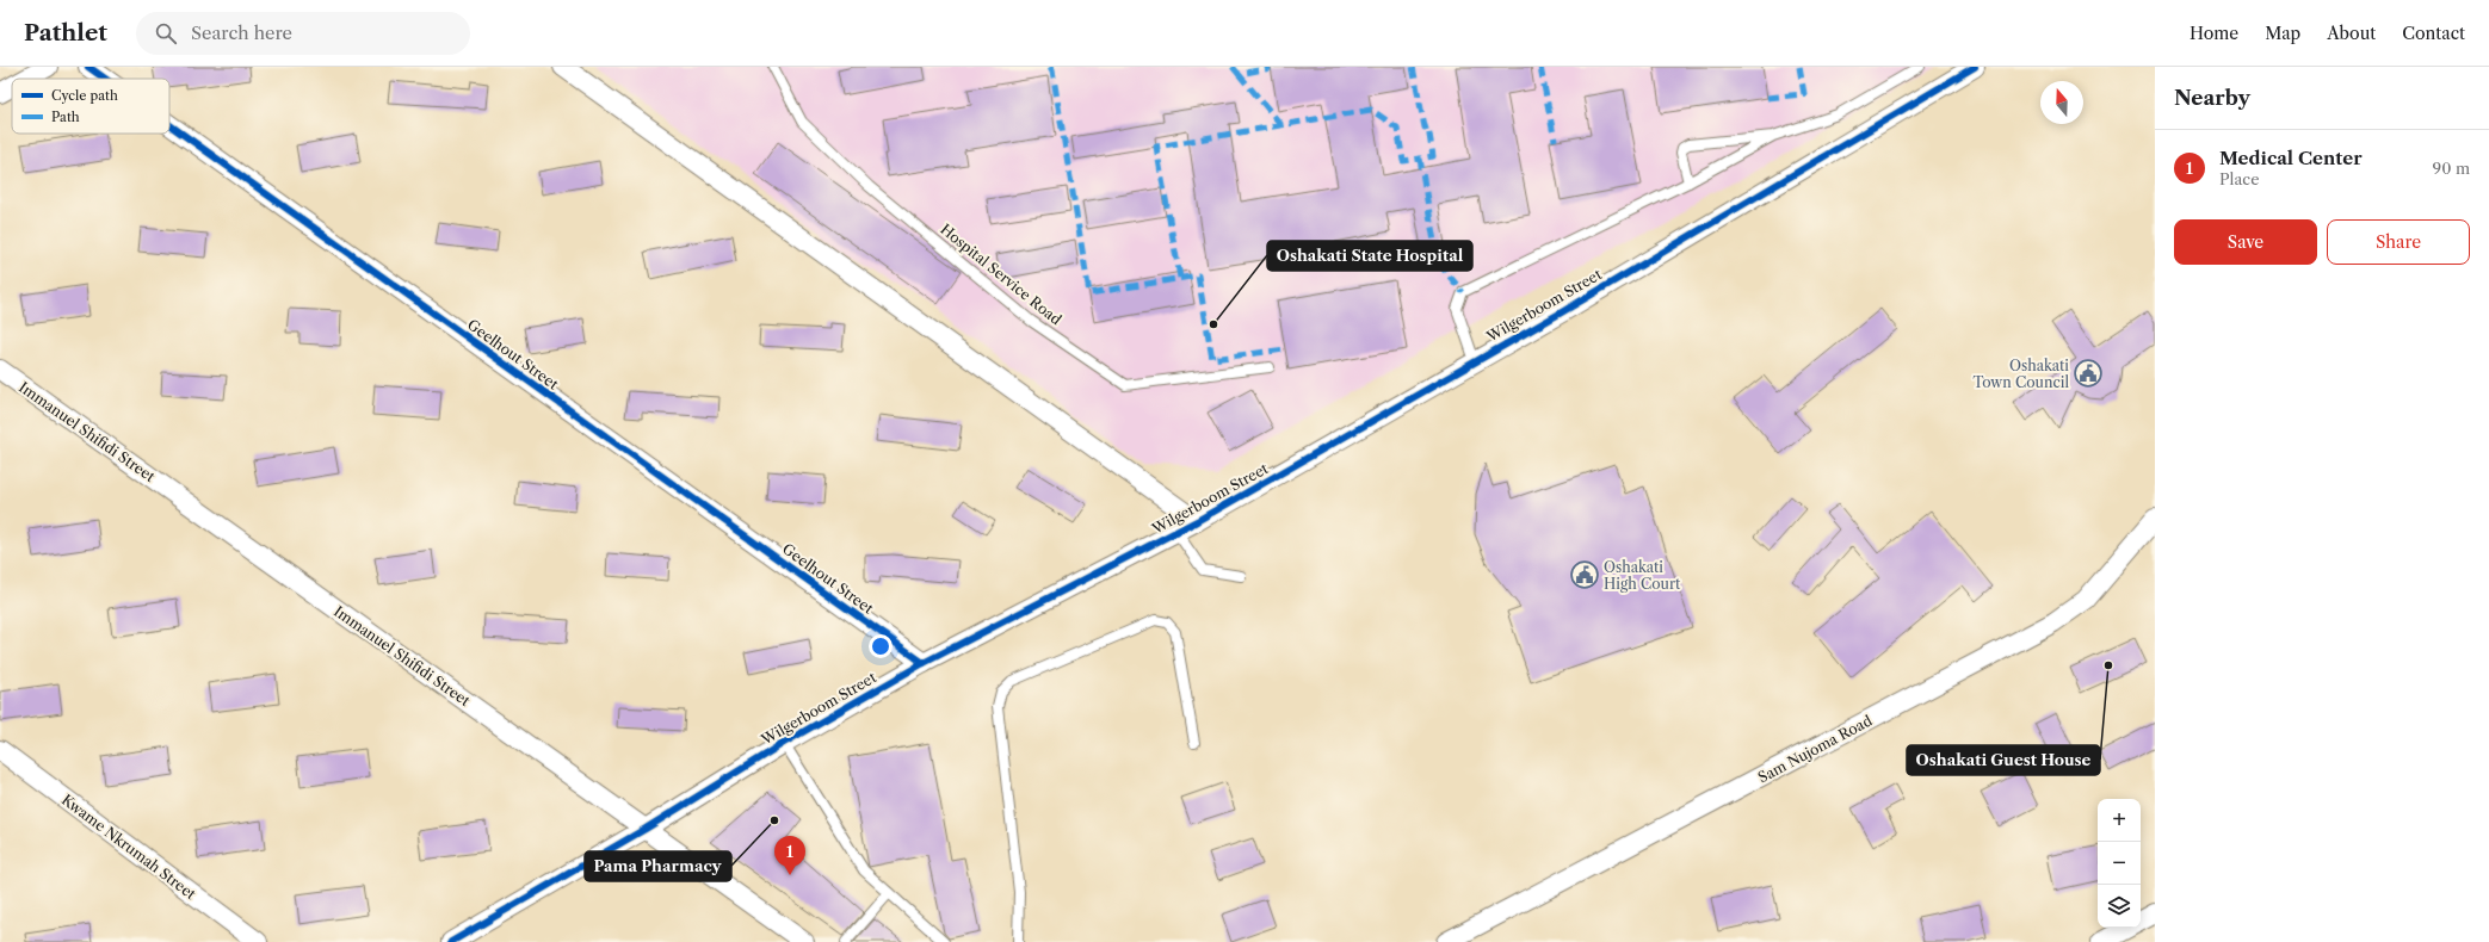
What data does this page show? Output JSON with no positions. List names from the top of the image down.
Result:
{
  "streets": {
    "street": [
      "Wilgerboom Street",
      "Geelhout Street",
      "Immanuel Shifidi Street",
      "Sam Nujoma Road",
      "Kwame Nkrumah Street"
    ],
    "lane": ["Hospital Service Road"]
  },
  "crossings": [
    ["Wilgerboom Street", "Geelhout Street"],
    ["Wilgerboom Street", "Immanuel Shifidi Street"]
  ],
  "places": {
    "other": ["Oshakati State Hospital", "Oshakati Guest House", "Pama Pharmacy"],
    "public building": ["Oshakati Town Council", "Oshakati High Court"]
  },
  "legend": ["Cycle path", "Path"],
  "north": "top",
  "page": {
    "header": "Pathlet",
    "search": "Search here",
    "nav": [
      "Home",
      "Map",
      "About",
      "Contact"
    ],
    "heading": "Nearby",
    "list": [
      {
        "mark": "1",
        "name": "Medical Center",
        "note": "Place",
        "value": "90 m"
      }
    ],
    "buttons": ["Save", "Share"],
    "map_buttons": ["+", "−"],
    "pins": "1"
  }
}
